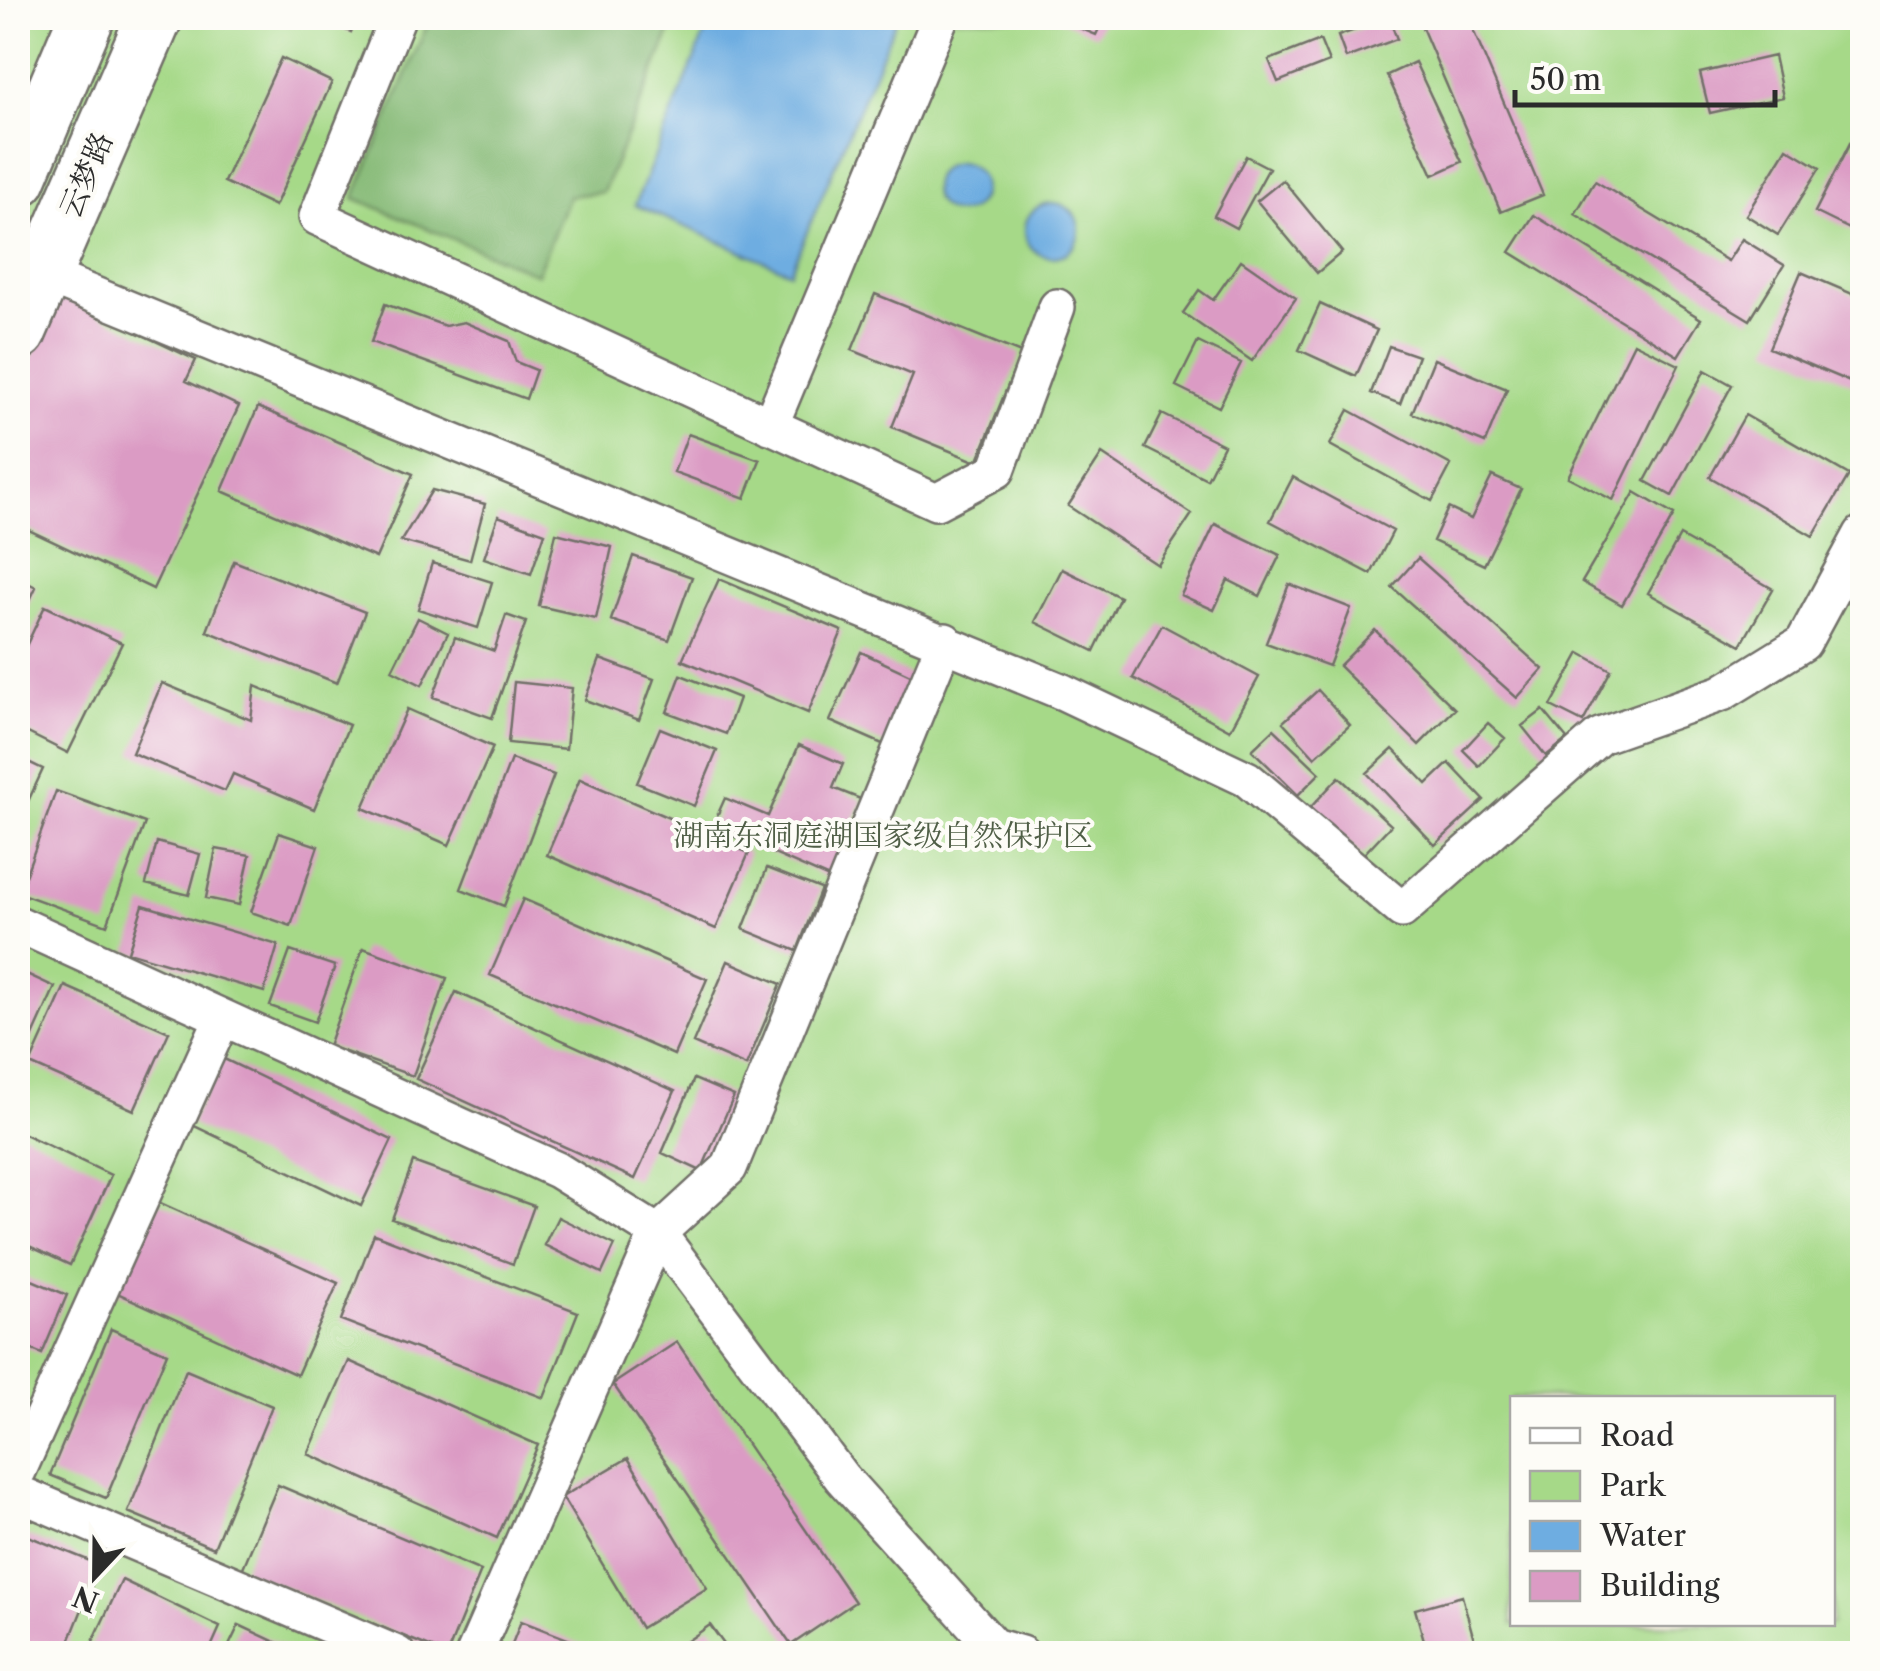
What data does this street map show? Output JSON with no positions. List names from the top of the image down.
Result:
{
  "streets": {
    "main road": ["云梦路"]
  },
  "parks": ["湖南东洞庭湖国家级自然保护区"],
  "legend": [
    "Road",
    "Park",
    "Water",
    "Building"
  ],
  "scale_bar": "50 m",
  "north": "bottom"
}
